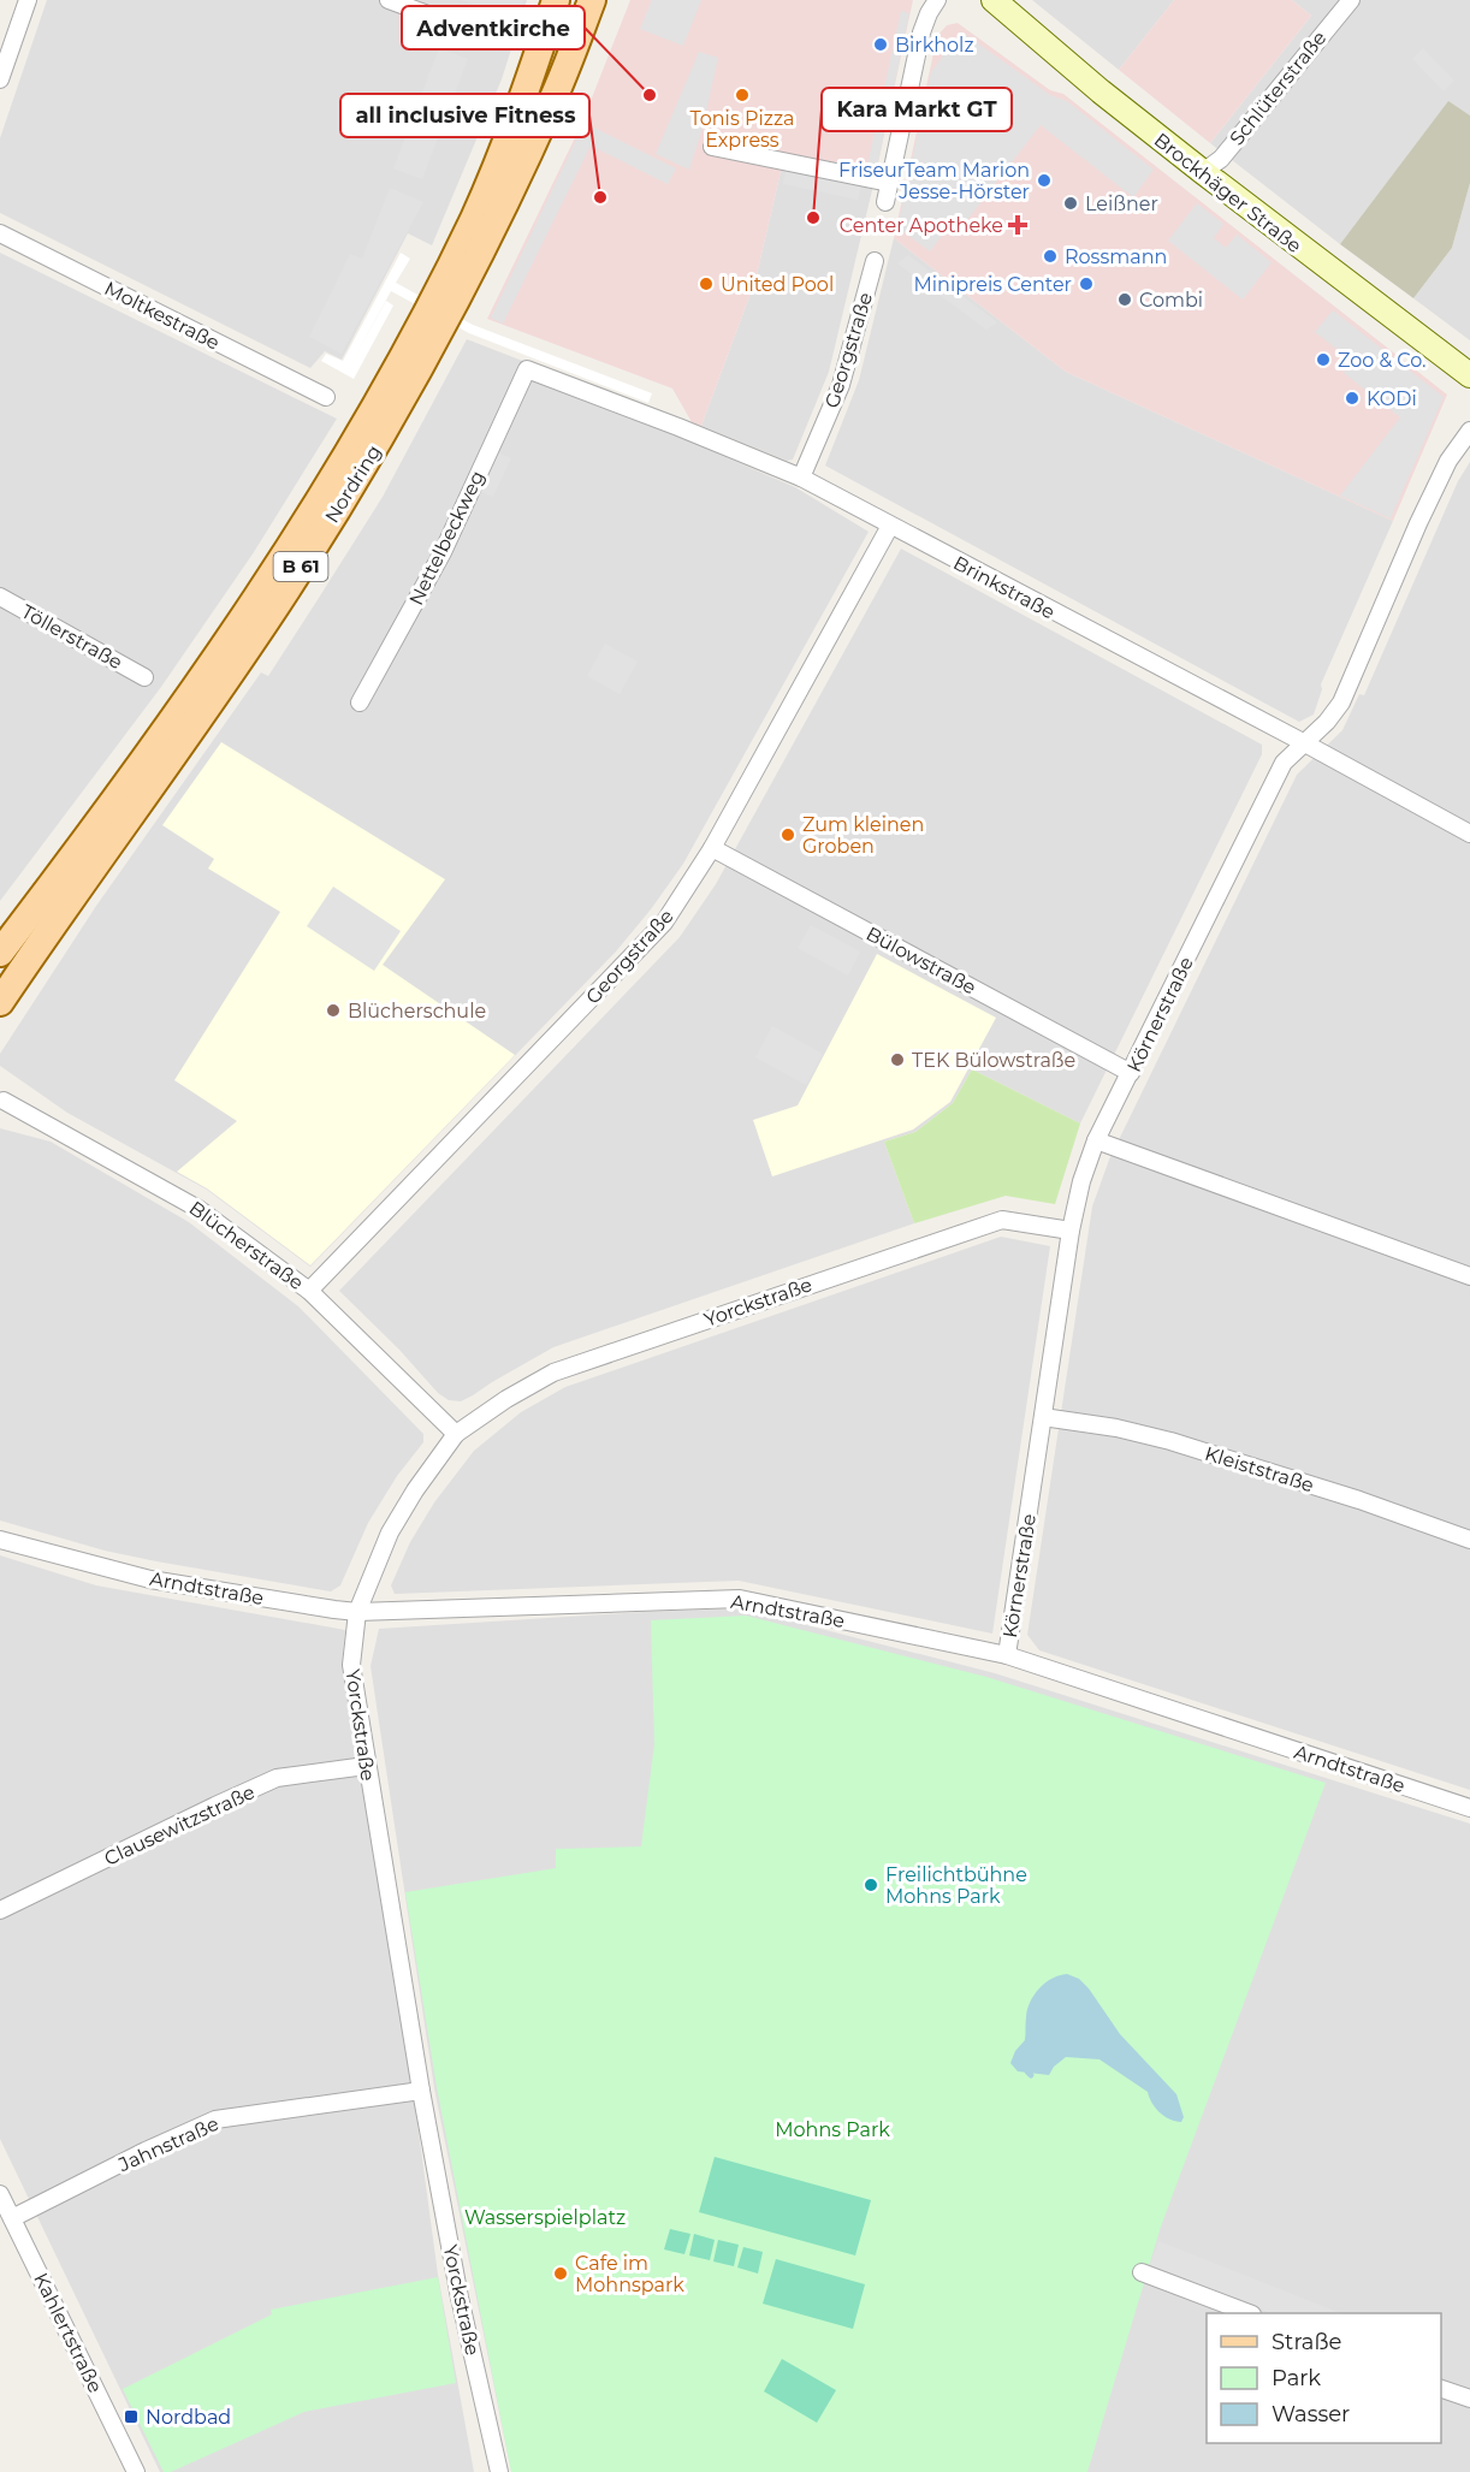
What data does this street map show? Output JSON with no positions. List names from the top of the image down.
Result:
{
  "streets": {
    "main road": ["Brockhäger Straße", "Nordring", "B 61"],
    "street": [
      "Schlüterstraße",
      "Moltkestraße",
      "Georgstraße",
      "Nettelbeckweg",
      "Brinkstraße",
      "Töllerstraße",
      "Bülowstraße",
      "Körnerstraße",
      "Blücherstraße",
      "Yorckstraße",
      "Kleiststraße",
      "Arndtstraße",
      "Clausewitzstraße",
      "Jahnstraße",
      "Kahlertstraße"
    ]
  },
  "crossings": [
    ["Schlüterstraße", "Brockhäger Straße"],
    ["Georgstraße", "Brinkstraße"],
    ["Georgstraße", "Bülowstraße"],
    ["Georgstraße", "Blücherstraße"],
    ["Nettelbeckweg", "Brinkstraße"],
    ["Brinkstraße", "Körnerstraße"],
    ["Bülowstraße", "Körnerstraße"],
    ["Körnerstraße", "Yorckstraße"],
    ["Körnerstraße", "Kleiststraße"],
    ["Körnerstraße", "Arndtstraße"],
    ["Blücherstraße", "Yorckstraße"],
    ["Yorckstraße", "Arndtstraße"],
    ["Yorckstraße", "Clausewitzstraße"],
    ["Yorckstraße", "Jahnstraße"],
    ["Jahnstraße", "Kahlertstraße"]
  ],
  "parks": ["Mohns Park", "Wasserspielplatz"],
  "places": {
    "other": [
      "Birkholz",
      "Adventkirche",
      "Tonis Pizza Express",
      "FriseurTeam Marion Jesse-Hörster",
      "all inclusive Fitness",
      "Leißner",
      "Kara Markt GT",
      "Rossmann",
      "United Pool",
      "Minipreis Center",
      "Combi",
      "Zoo & Co.",
      "KODi",
      "Zum kleinen Groben",
      "Blücherschule",
      "TEK Bülowstraße",
      "Freilichtbühne Mohns Park",
      "Cafe im Mohnspark"
    ],
    "health": ["Center Apotheke"],
    "transit": ["Nordbad"]
  },
  "legend": ["Straße", "Park", "Wasser"]
}
